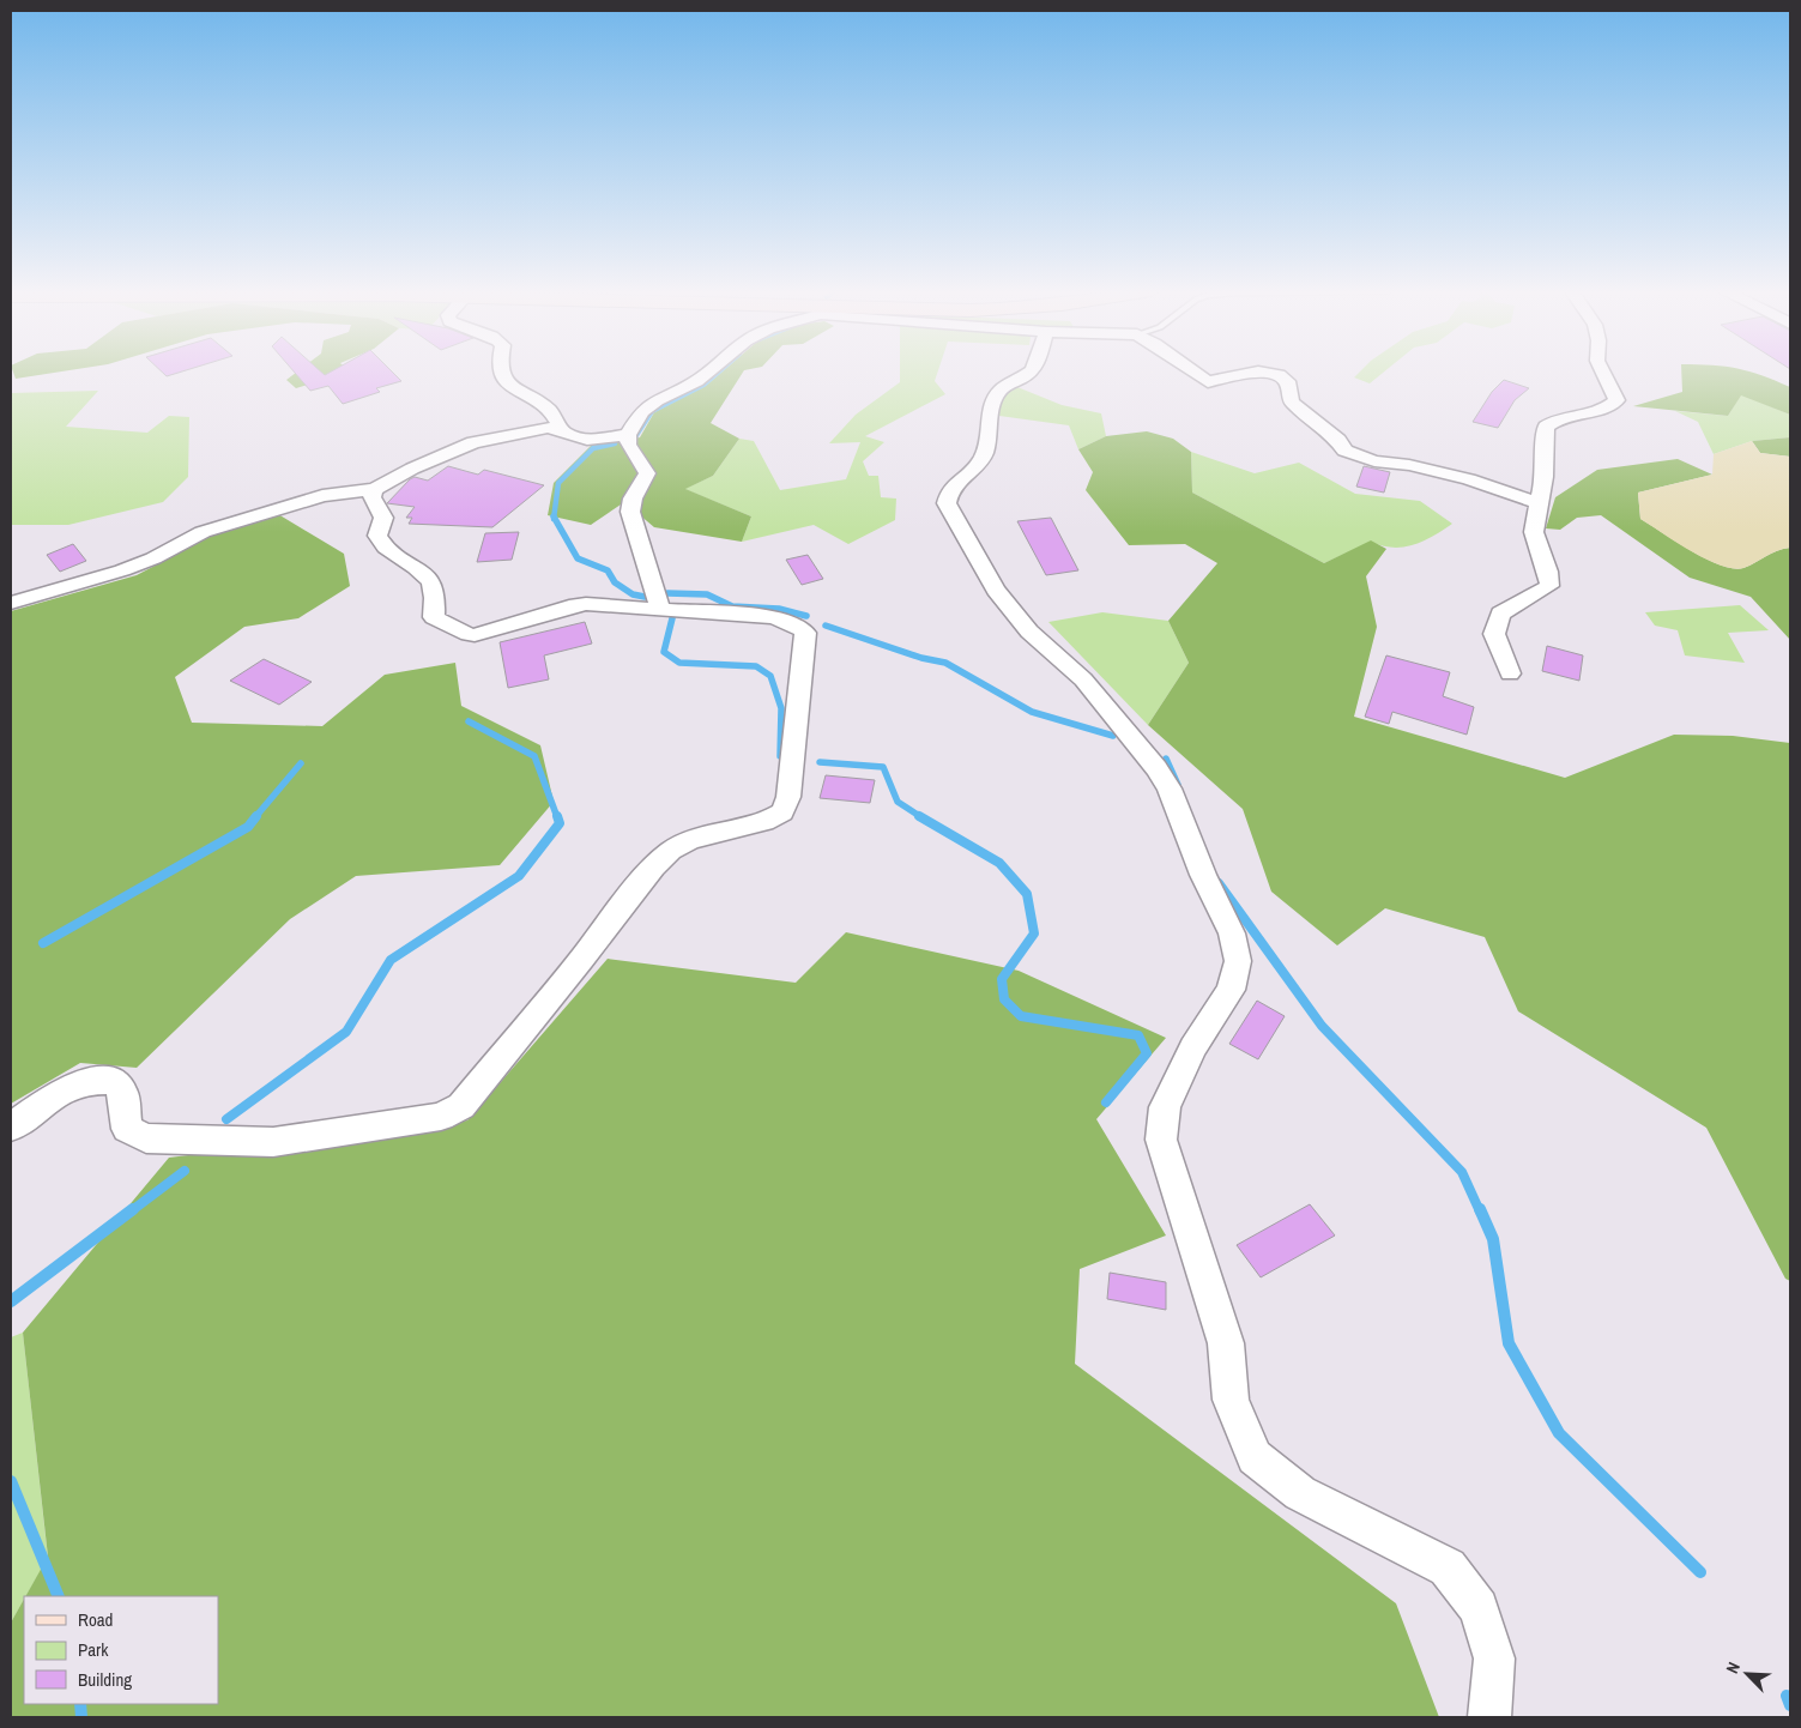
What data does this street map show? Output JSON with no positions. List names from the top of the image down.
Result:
{
  "legend": ["Road", "Park", "Building"],
  "north": "top left"
}
